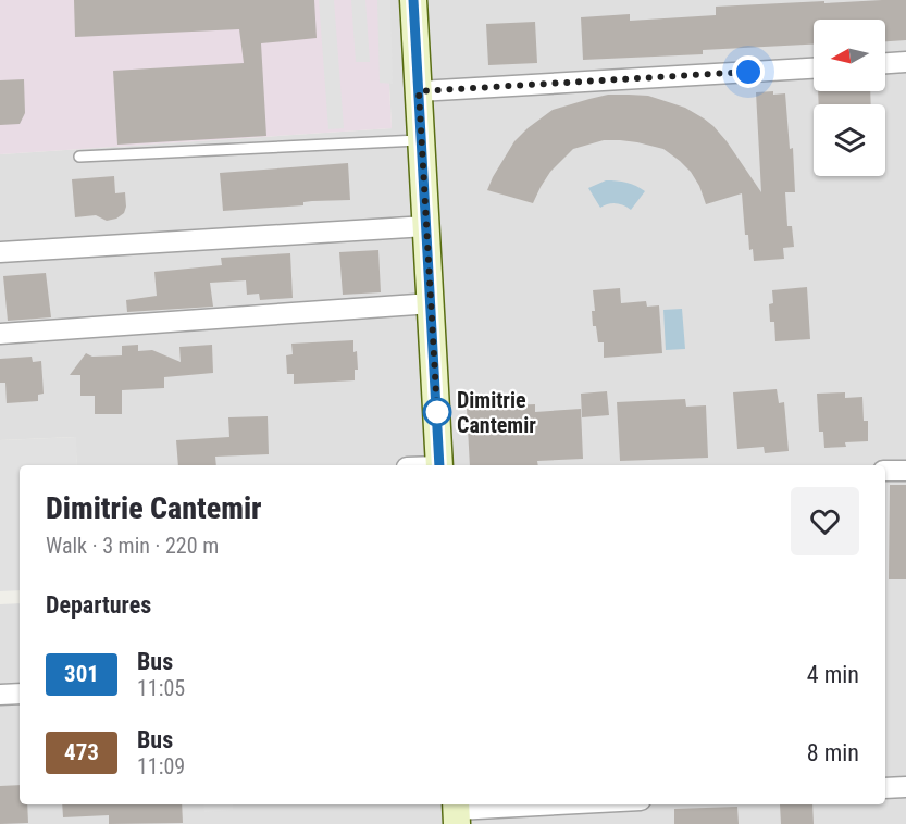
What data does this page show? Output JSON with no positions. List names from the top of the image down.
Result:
{
  "places": ["Dimitrie Cantemir"],
  "lines": ["bus line 301"],
  "north": "left",
  "page": {
    "heading": [
      ["Dimitrie Cantemir", "Walk · 3 min · 220 m"],
      "Departures"
    ],
    "list": [
      {
        "mark": "301",
        "name": "Bus",
        "note": "11:05",
        "value": "4 min"
      },
      {
        "mark": "473",
        "name": "Bus",
        "note": "11:09",
        "value": "8 min"
      }
    ]
  }
}
